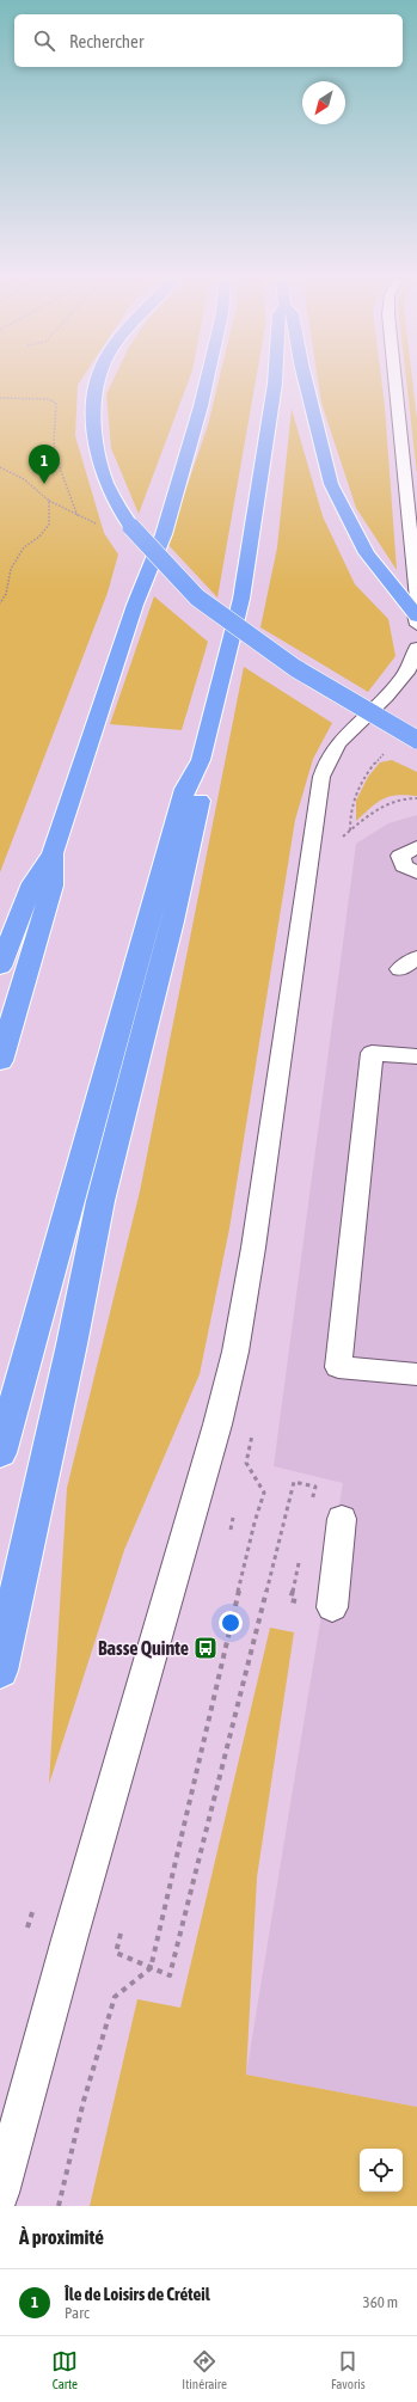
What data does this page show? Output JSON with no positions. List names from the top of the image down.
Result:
{
  "places": {
    "bus stop": ["Basse Quinte"]
  },
  "north": "bottom left",
  "page": {
    "search": "Rechercher",
    "pins": "1",
    "heading": "À proximité",
    "list": [
      {
        "mark": "1",
        "name": "Île de Loisirs de Créteil",
        "note": "Parc",
        "value": "360 m"
      }
    ],
    "nav": ["Carte", "Itinéraire", "Favoris"]
  }
}
